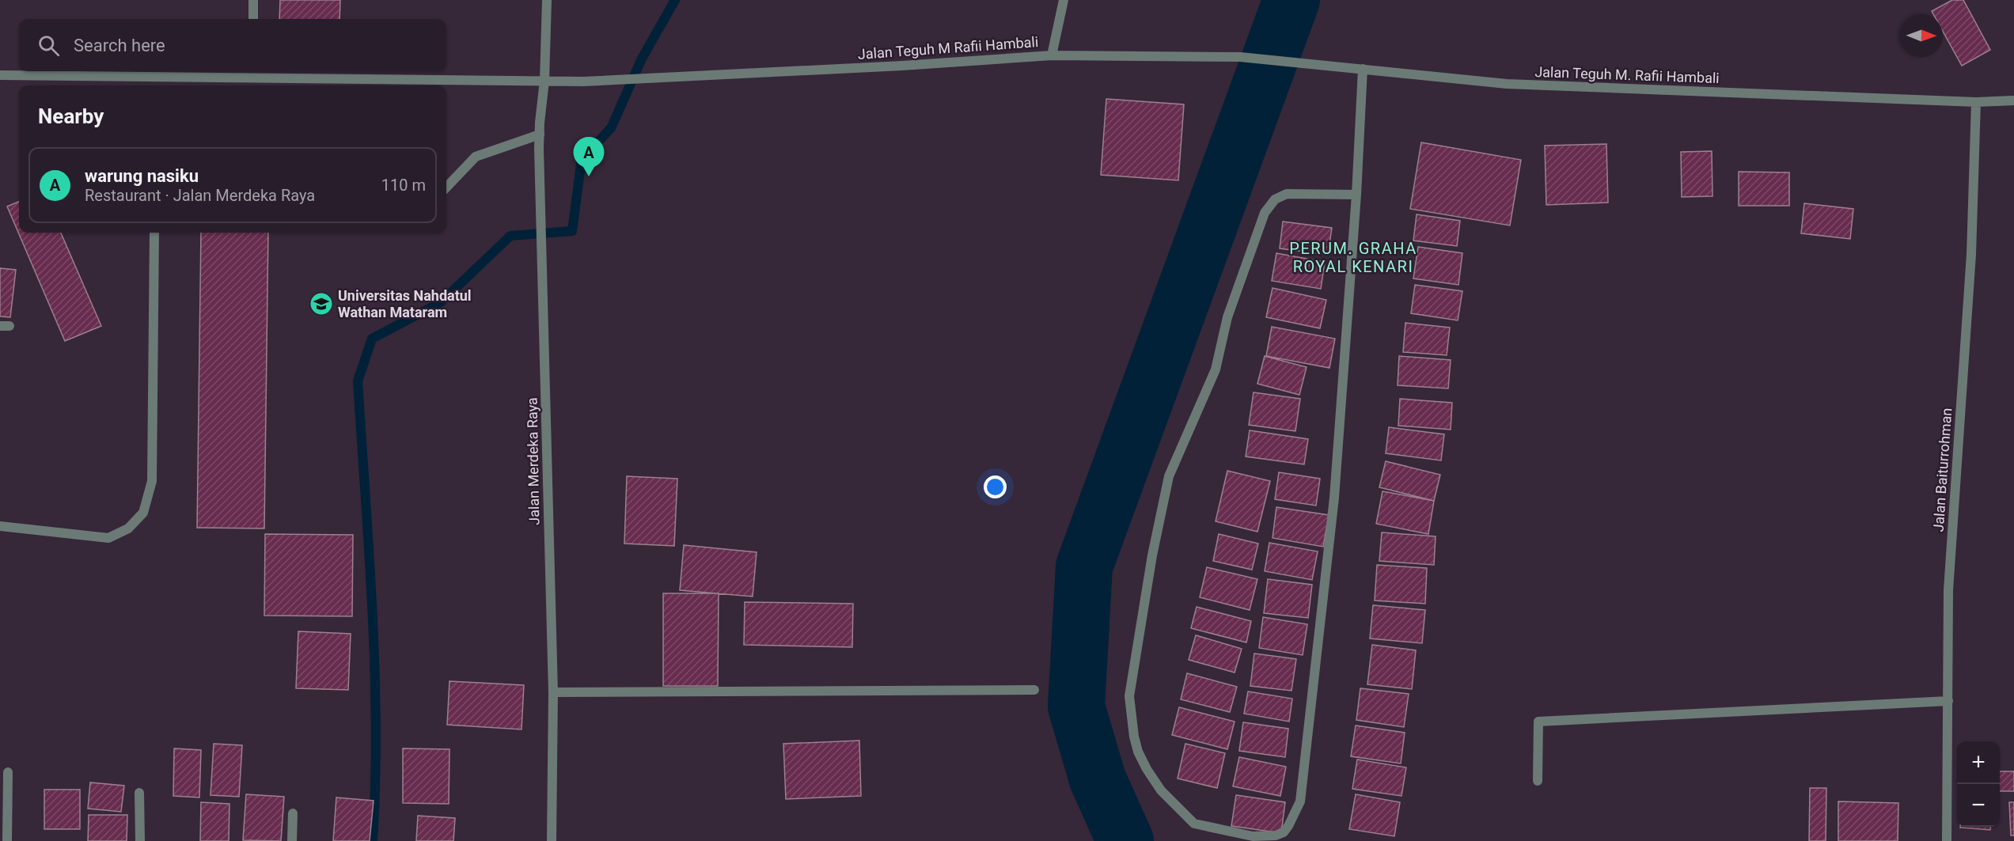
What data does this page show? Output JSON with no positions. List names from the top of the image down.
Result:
{
  "streets": {
    "street": [
      "Jalan Teguh M Rafii Hambali",
      "Jalan Teguh M. Rafii Hambali",
      "Jalan Merdeka Raya",
      "Jalan Baiturrohman"
    ]
  },
  "crossings": [
    ["Jalan Teguh M Rafii Hambali", "Jalan Teguh M. Rafii Hambali"],
    ["Jalan Teguh M Rafii Hambali", "Jalan Merdeka Raya"],
    ["Jalan Teguh M. Rafii Hambali", "Jalan Baiturrohman"]
  ],
  "districts": ["PERUM. GRAHA ROYAL KENARI"],
  "places": {
    "school or university": ["Universitas Nahdatul Wathan Mataram"]
  },
  "north": "right",
  "page": {
    "search": "Search here",
    "heading": "Nearby",
    "pins": "A",
    "list": [
      {
        "mark": "A",
        "name": "warung nasiku",
        "note": "Restaurant · Jalan Merdeka Raya",
        "value": "110 m"
      }
    ],
    "map_buttons": ["+", "−"]
  }
}
